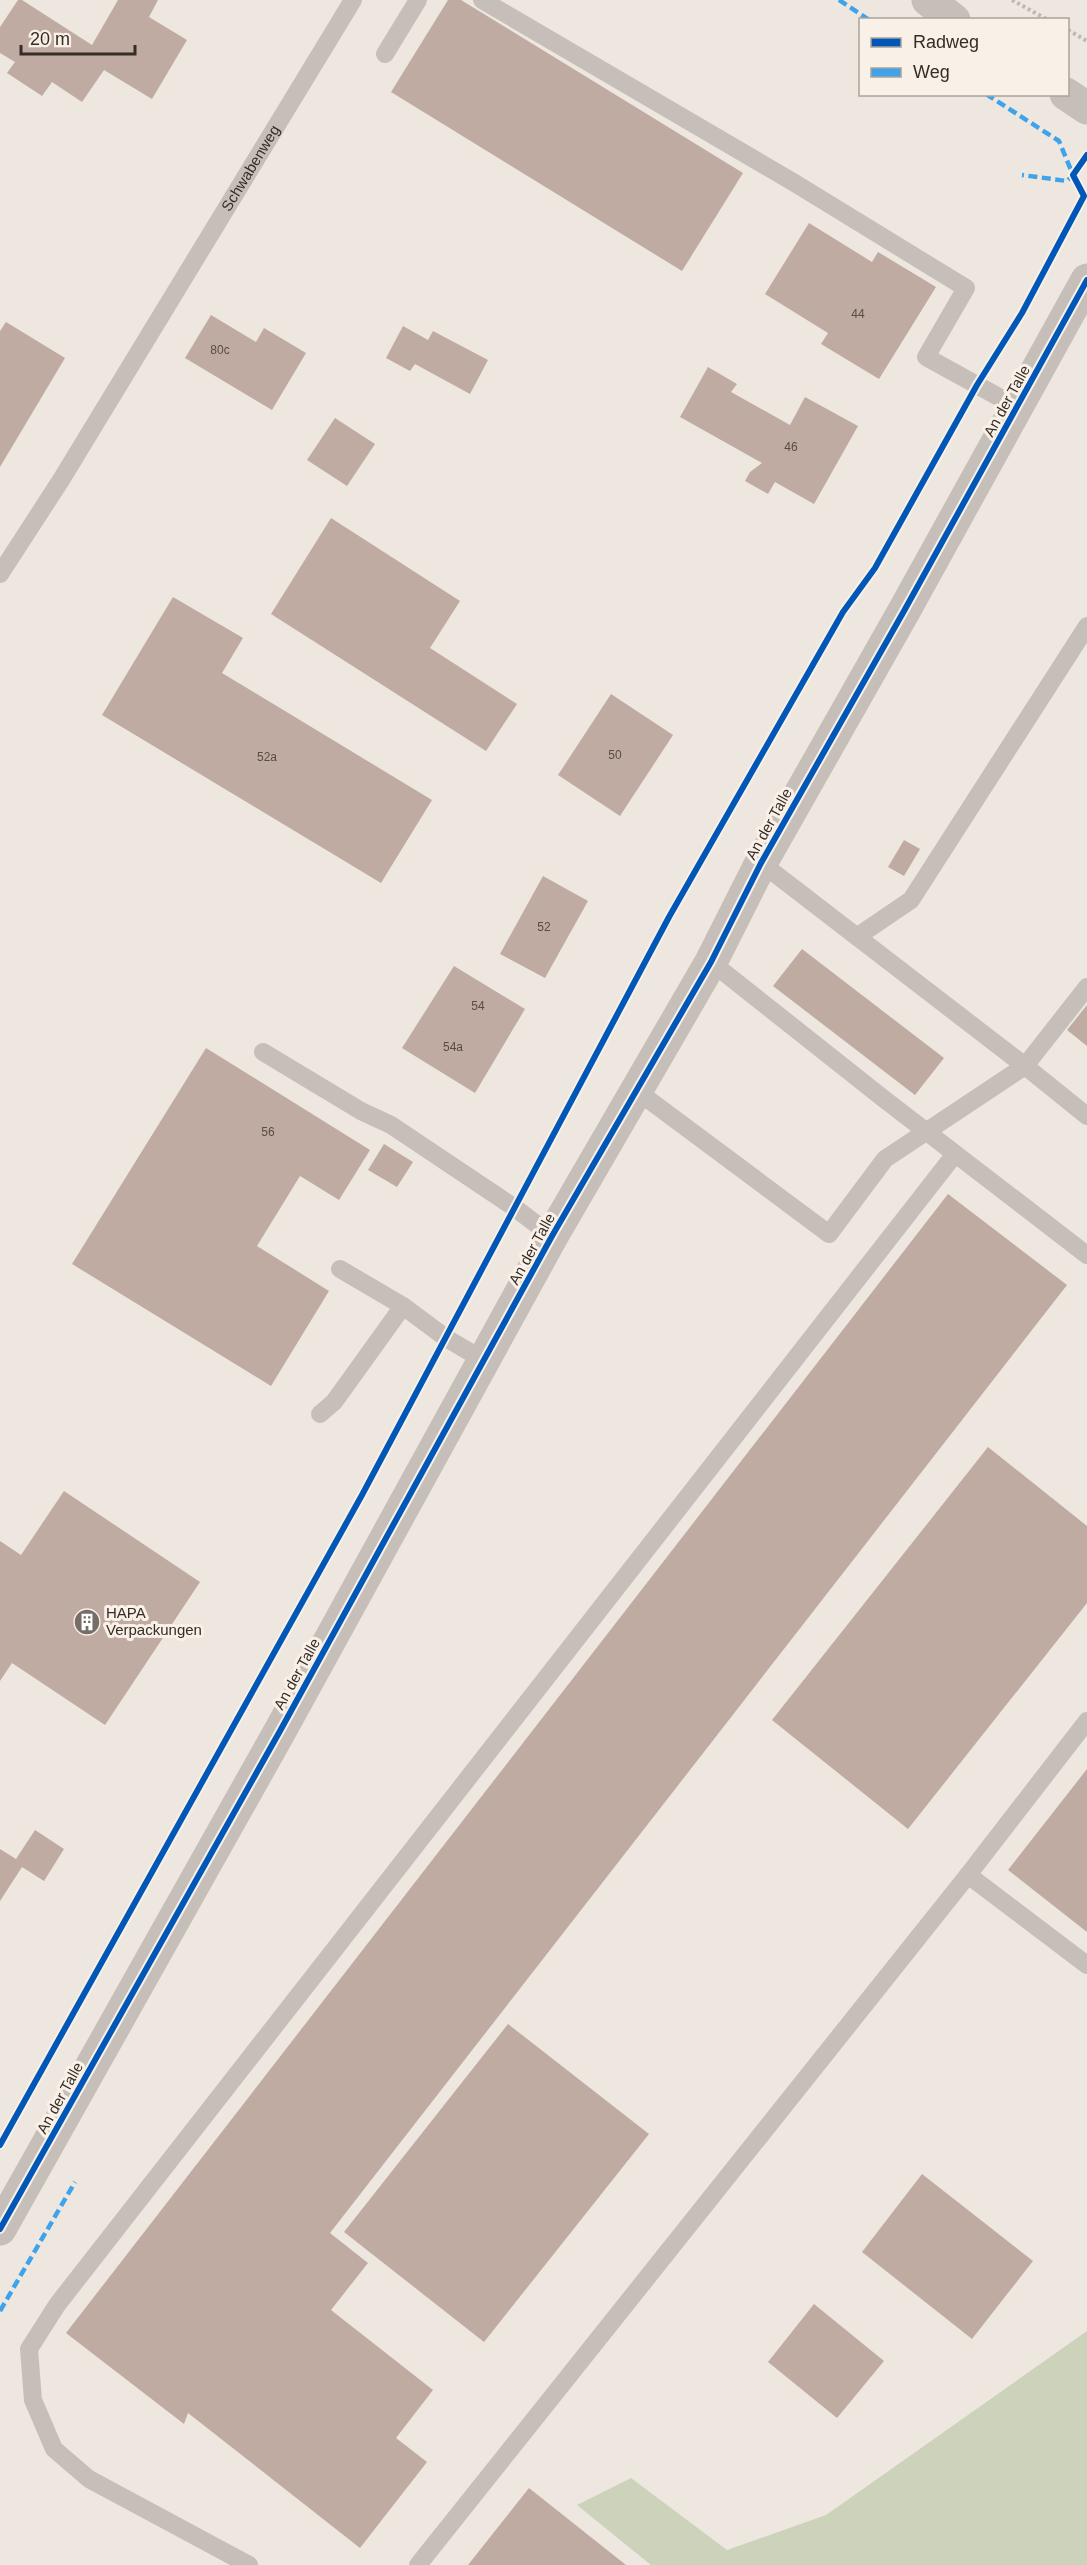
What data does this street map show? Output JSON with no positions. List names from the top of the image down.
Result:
{
  "streets": {
    "street": ["An der Talle"],
    "lane": ["Schwabenweg"]
  },
  "places": {
    "building": ["HAPA Verpackungen"]
  },
  "house_numbers": [
    "44",
    "80c",
    "46",
    "50",
    "52a",
    "52",
    "54",
    "54a",
    "56"
  ],
  "legend": ["Radweg", "Weg"],
  "scale_bar": "20 m"
}
